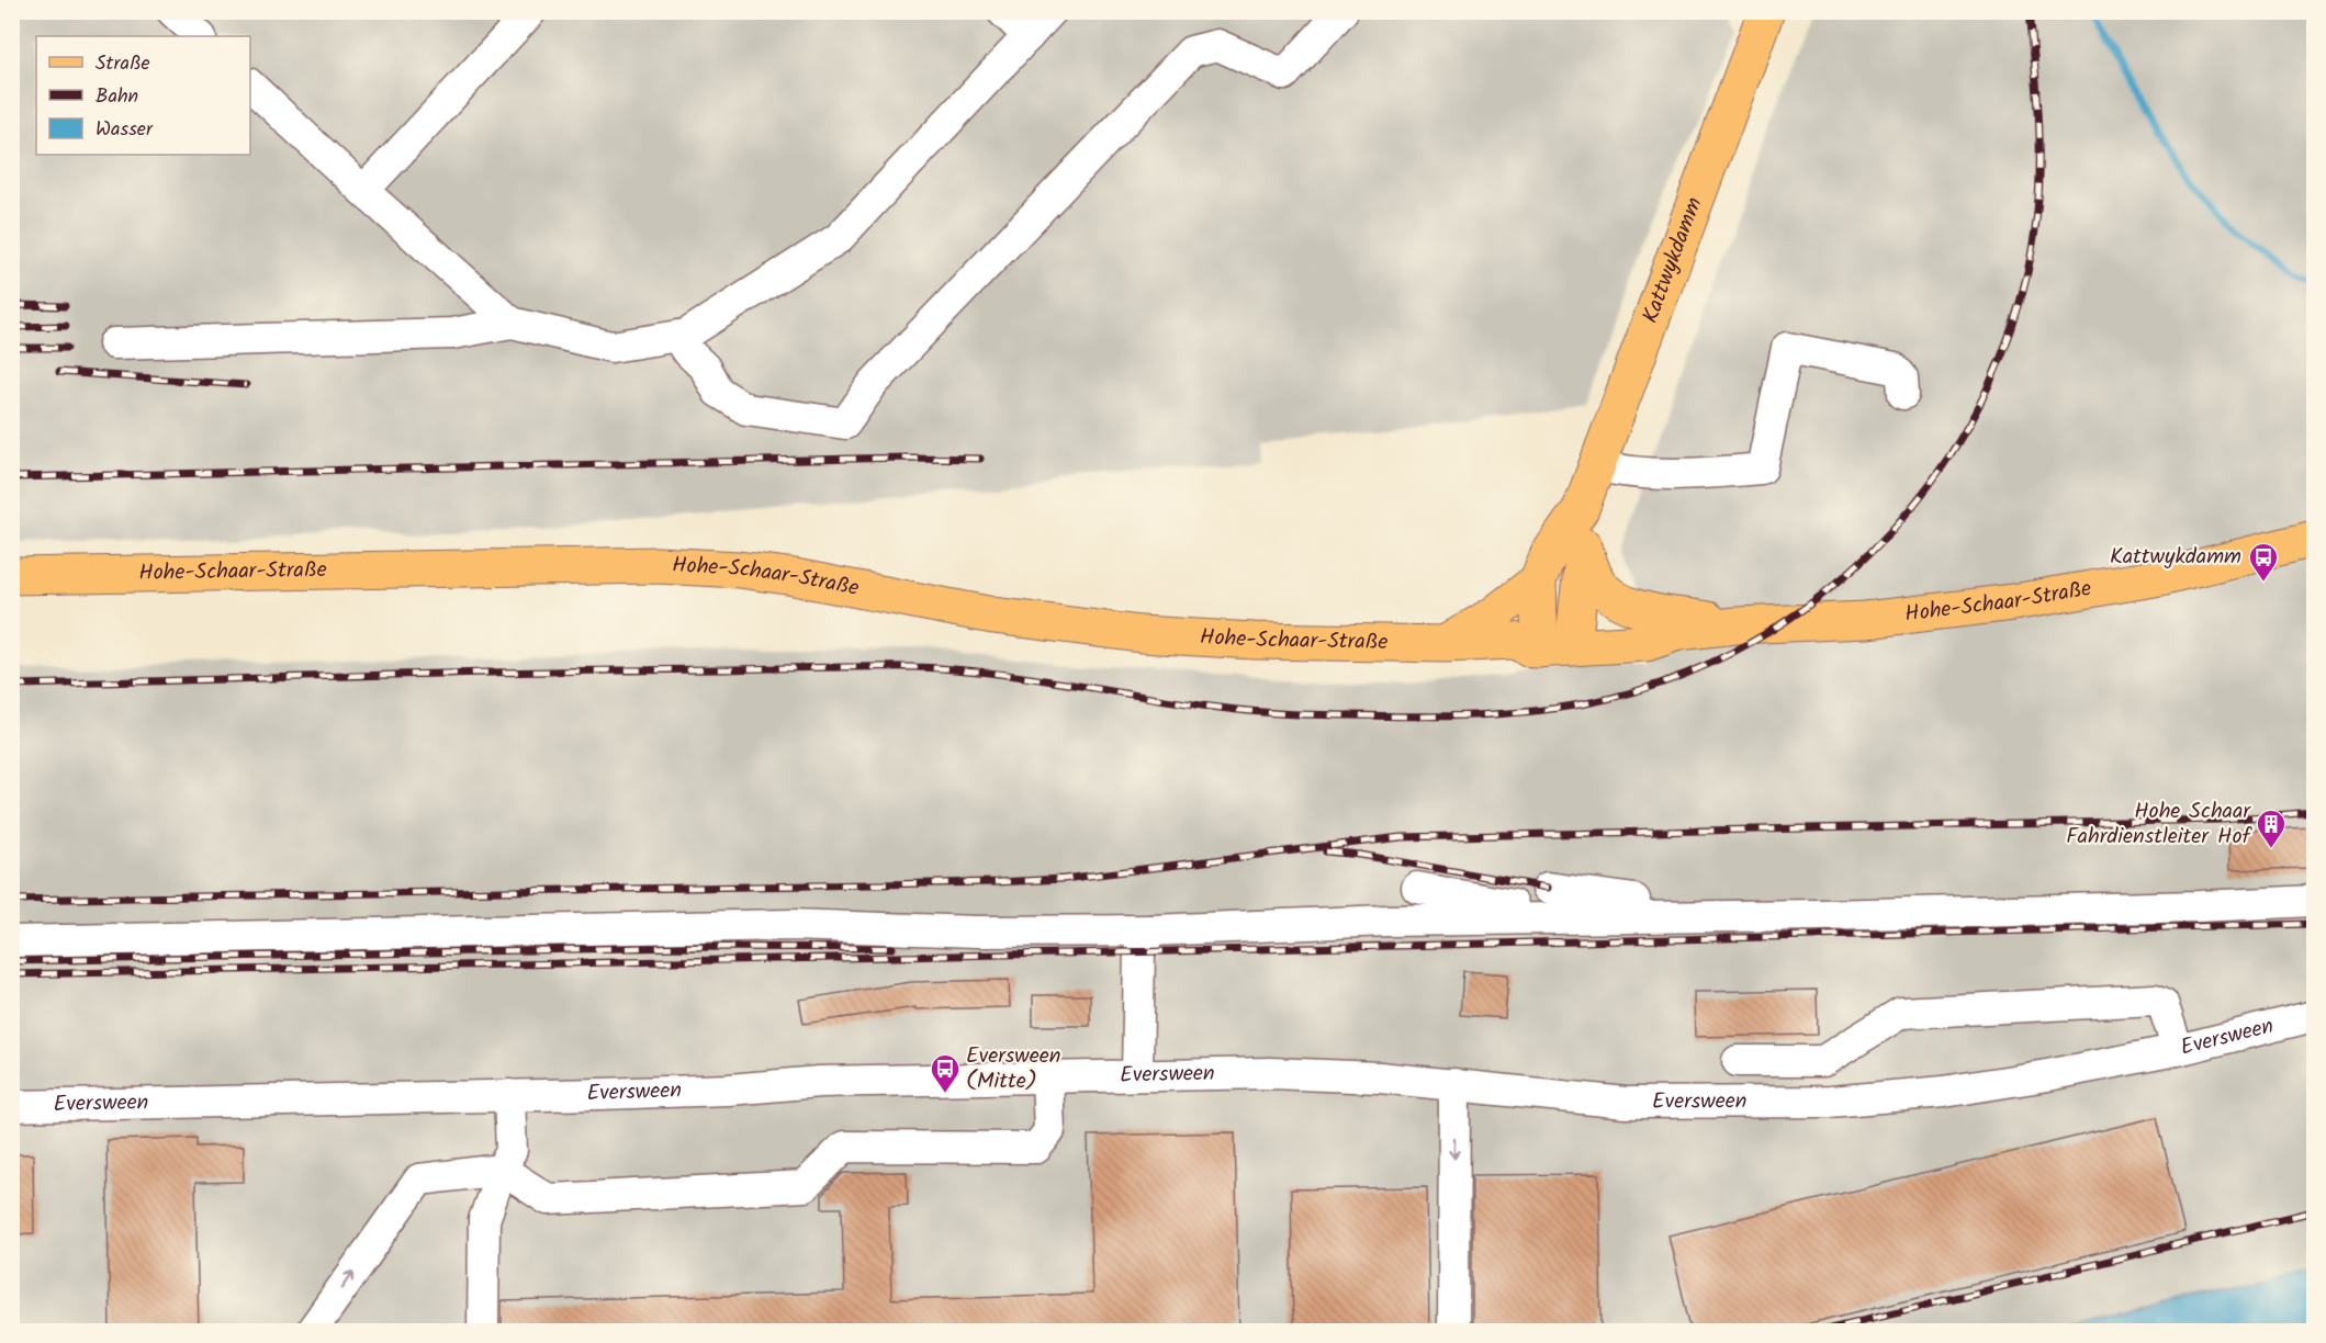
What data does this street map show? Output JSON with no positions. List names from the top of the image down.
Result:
{
  "streets": {
    "main road": ["Kattwykdamm", "Hohe-Schaar-Straße"],
    "street": ["Eversween"]
  },
  "crossings": [
    ["Kattwykdamm", "Hohe-Schaar-Straße"]
  ],
  "places": {
    "bus stop": ["Kattwykdamm", "Eversween (Mitte)"],
    "building": ["Hohe Schaar Fahrdienstleiter Hof"]
  },
  "legend": ["Straße", "Bahn", "Wasser"]
}
